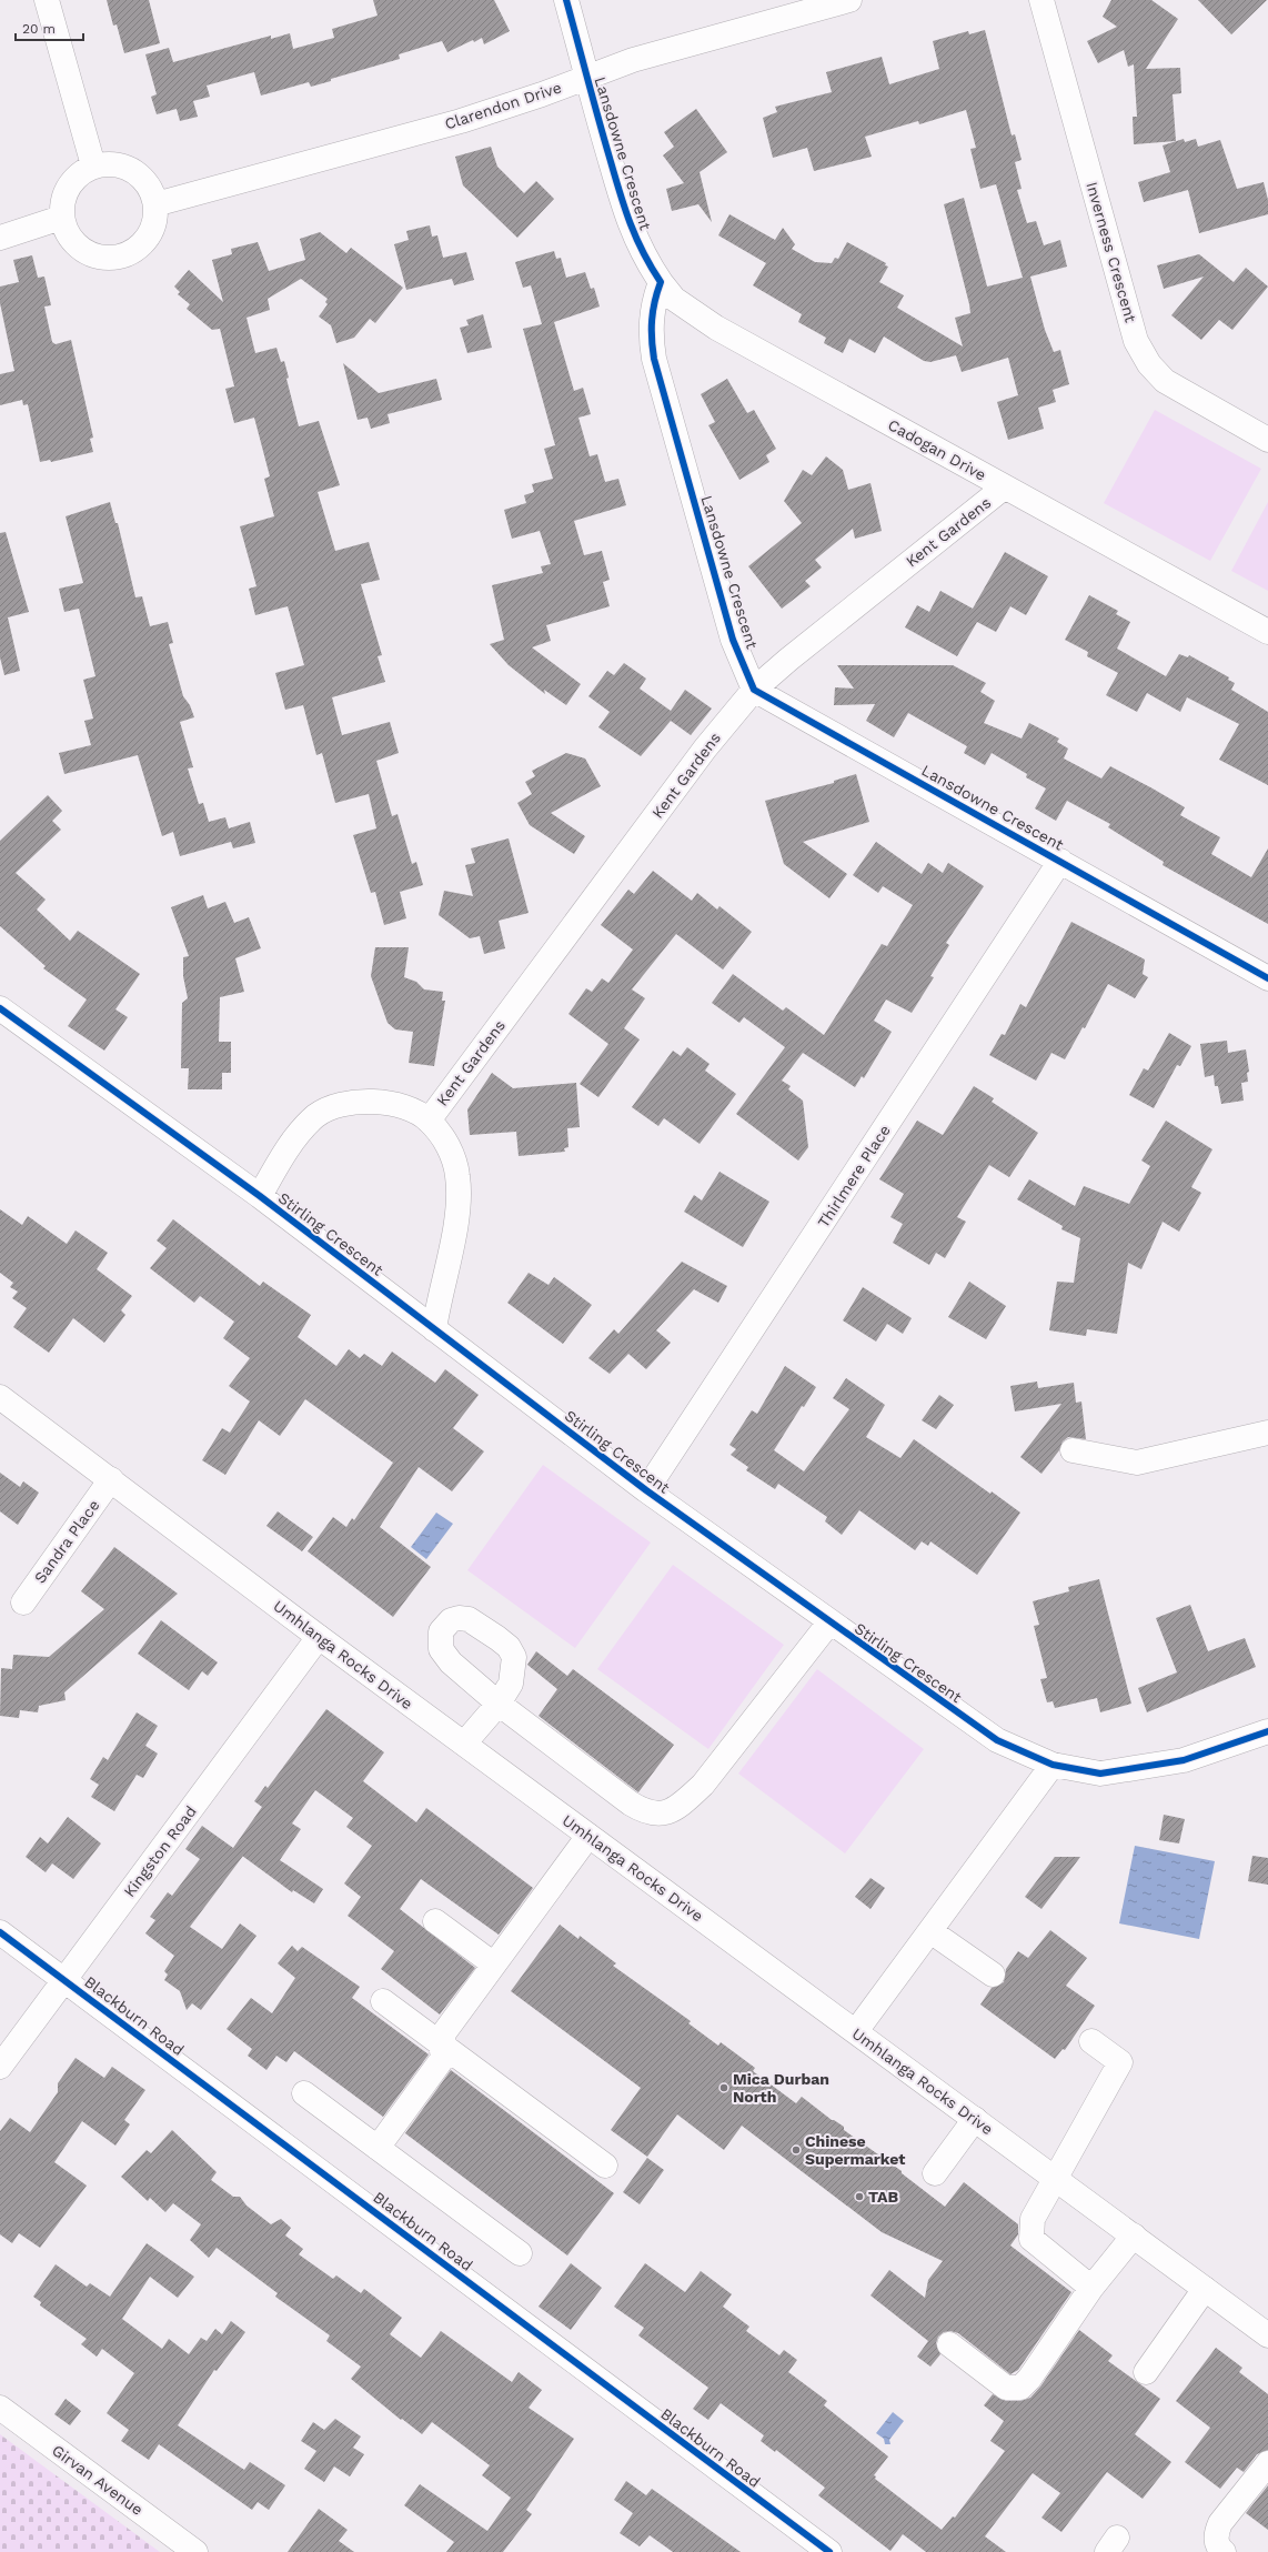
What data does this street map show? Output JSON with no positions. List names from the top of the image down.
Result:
{
  "streets": {
    "street": [
      "Clarendon Drive",
      "Lansdowne Crescent",
      "Inverness Crescent",
      "Cadogan Drive",
      "Kent Gardens",
      "Thirlmere Place",
      "Stirling Crescent",
      "Sandra Place",
      "Umhlanga Rocks Drive",
      "Kingston Road",
      "Blackburn Road",
      "Girvan Avenue"
    ]
  },
  "crossings": [
    ["Clarendon Drive", "Lansdowne Crescent"],
    ["Lansdowne Crescent", "Cadogan Drive"],
    ["Lansdowne Crescent", "Kent Gardens"],
    ["Lansdowne Crescent", "Thirlmere Place"],
    ["Cadogan Drive", "Kent Gardens"],
    ["Kent Gardens", "Stirling Crescent"],
    ["Thirlmere Place", "Stirling Crescent"],
    ["Sandra Place", "Umhlanga Rocks Drive"],
    ["Umhlanga Rocks Drive", "Kingston Road"],
    ["Kingston Road", "Blackburn Road"]
  ],
  "places": ["Mica Durban North", "Chinese Supermarket", "TAB"],
  "scale_bar": "20 m"
}
